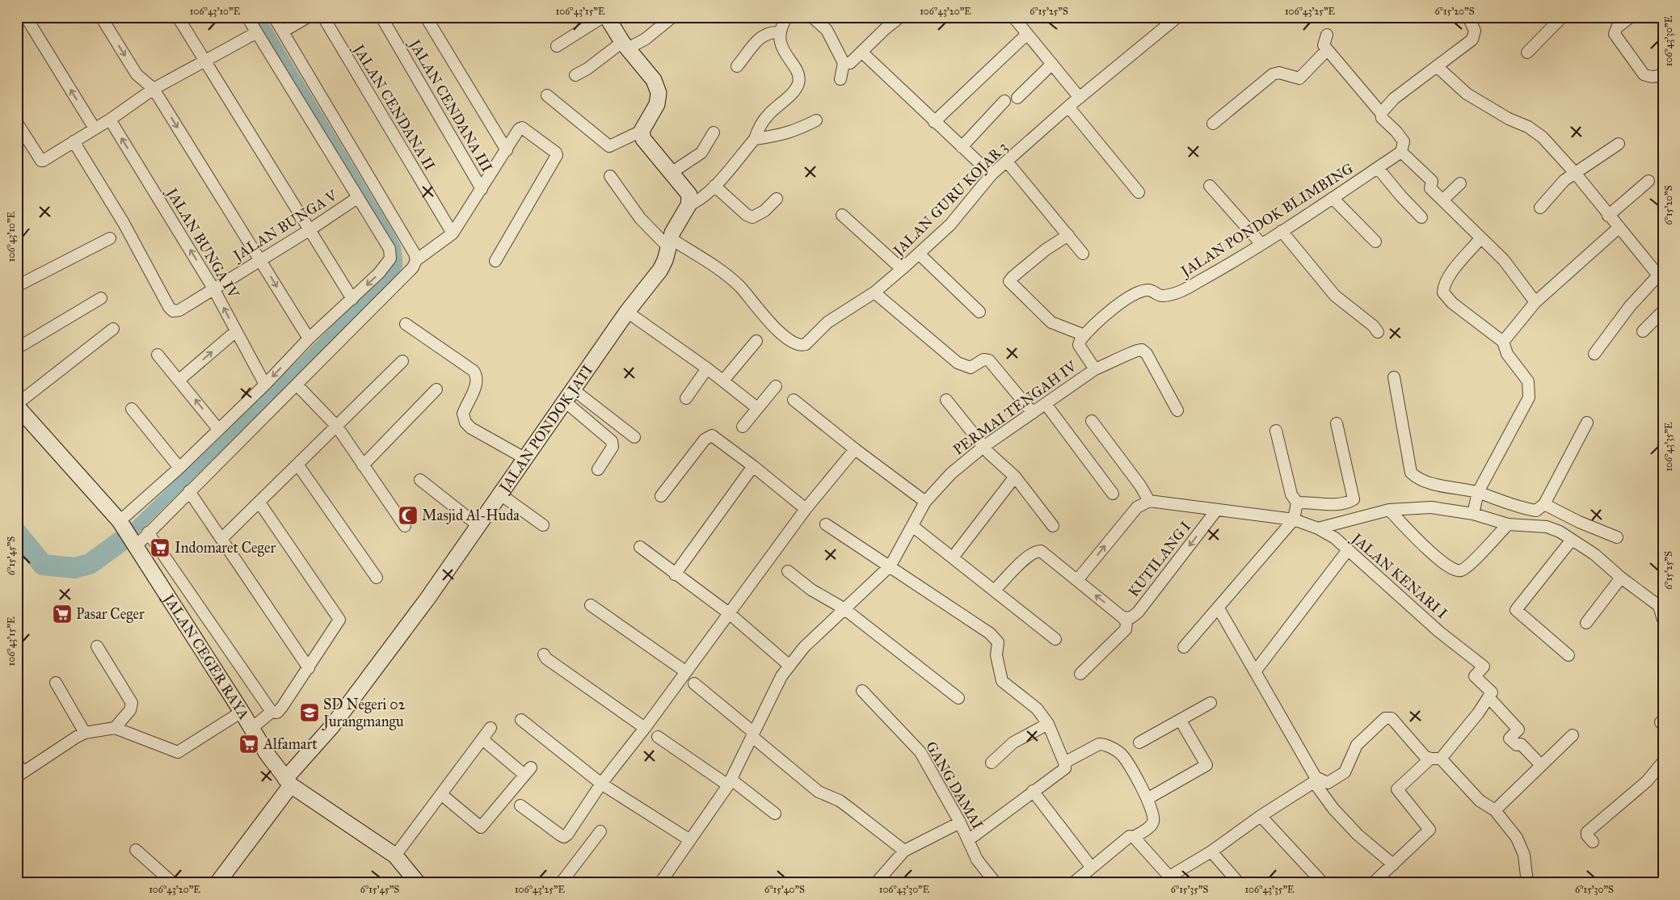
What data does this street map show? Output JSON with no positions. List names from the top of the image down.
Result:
{
  "streets": {
    "street": [
      "JALAN CENDANA III",
      "JALAN CENDANA II",
      "JALAN GURU KOJAR 3",
      "JALAN PONDOK BLIMBING",
      "JALAN BUNGA V",
      "JALAN BUNGA IV",
      "PERMAI TENGAH IV",
      "JALAN PONDOK JATI",
      "KUTILANG I",
      "JALAN KENARI I",
      "JALAN CEGER RAYA",
      "GANG DAMAI"
    ]
  },
  "crossings": [
    ["JALAN GURU KOJAR 3", "JALAN PONDOK JATI"],
    ["JALAN BUNGA V", "JALAN BUNGA IV"],
    ["JALAN PONDOK JATI", "JALAN CEGER RAYA"]
  ],
  "places": {
    "mosque": ["Masjid Al-Huda"],
    "supermarket": ["Indomaret Ceger", "Pasar Ceger", "Alfamart"],
    "school or university": ["SD Negeri 02 Jurangmangu"]
  },
  "coordinates": [
    "106°43'10\"E",
    "106°43'15\"E",
    "106°43'20\"E",
    "6°15'25\"S",
    "106°43'25\"E",
    "6°15'20\"S",
    "106°43'30\"E",
    "106°43'35\"E",
    "6°15'45\"S",
    "6°15'40\"S",
    "6°15'35\"S",
    "6°15'30\"S"
  ]
}
